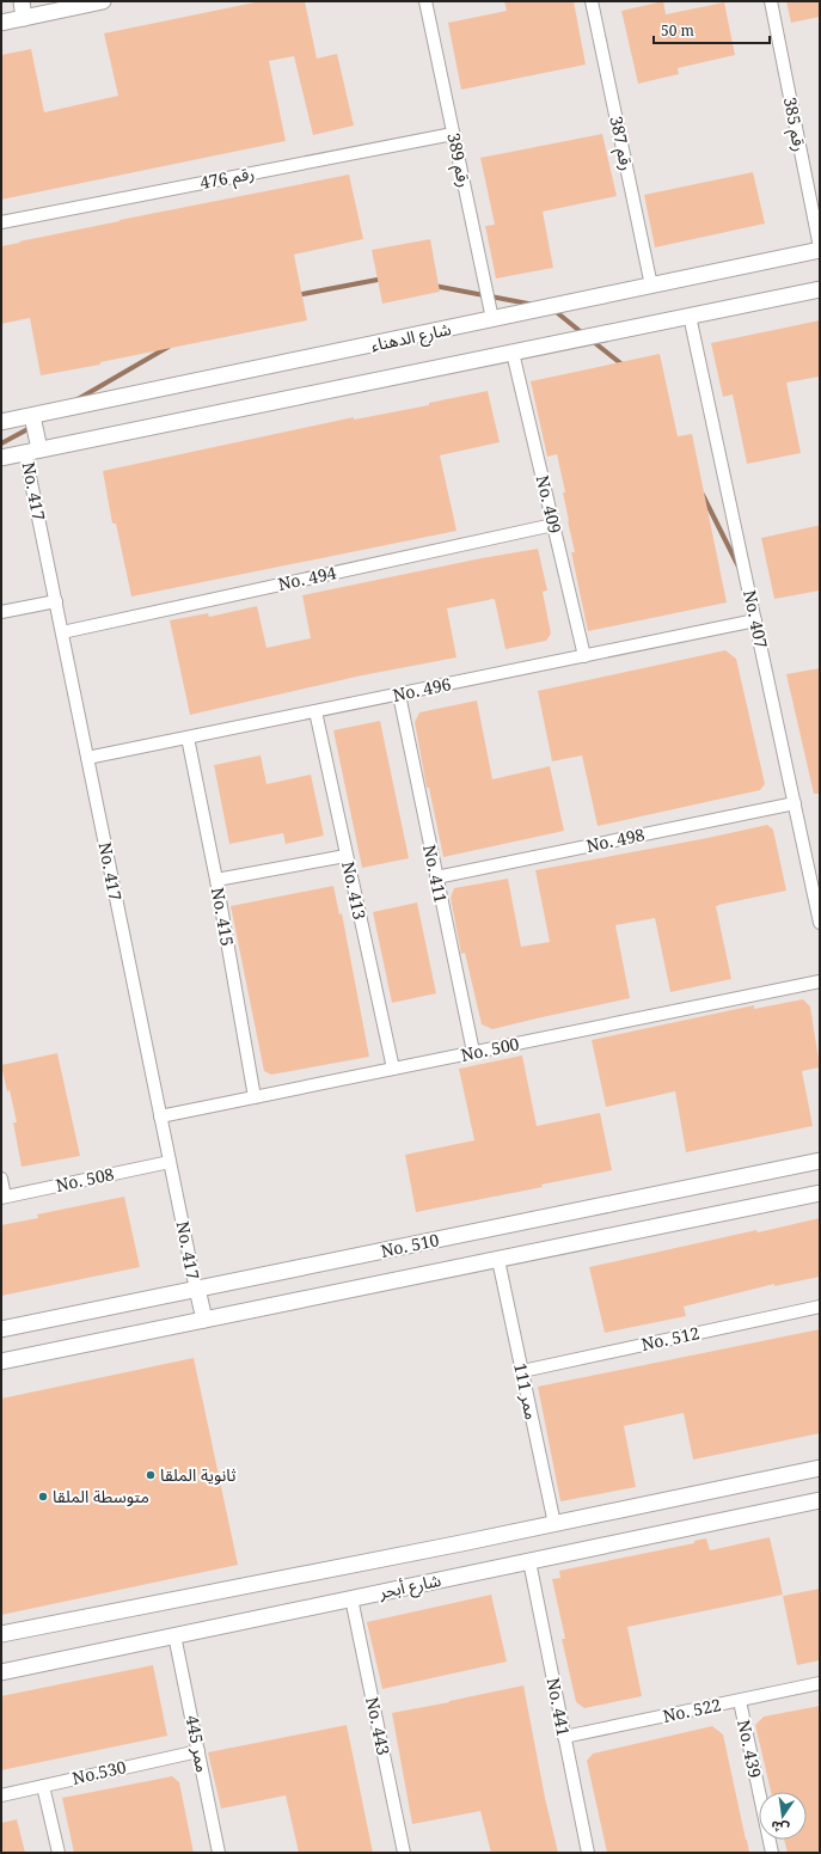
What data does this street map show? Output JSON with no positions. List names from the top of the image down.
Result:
{
  "streets": {
    "street": [
      "رقم 385",
      "رقم 387",
      "رقم 389",
      "رقم 476",
      "شارع الدهناء",
      "No. 417",
      "No. 409",
      "No. 494",
      "No. 407",
      "No. 496",
      "No. 498",
      "No. 411",
      "No. 413",
      "No. 415",
      "No. 500",
      "No. 508",
      "No. 510",
      "No. 512",
      "ممر 111",
      "شارع أبحر",
      "No. 441",
      "No. 522",
      "No. 443",
      "ممر 445",
      "No. 439",
      "No.530"
    ]
  },
  "crossings": [
    ["رقم 385", "شارع الدهناء"],
    ["رقم 387", "شارع الدهناء"],
    ["رقم 389", "رقم 476"],
    ["رقم 389", "شارع الدهناء"],
    ["No. 417", "No. 494"],
    ["No. 417", "No. 496"],
    ["No. 417", "No. 500"],
    ["No. 417", "No. 508"],
    ["No. 417", "No. 510"],
    ["No. 409", "No. 494"],
    ["No. 409", "No. 496"],
    ["No. 407", "No. 496"],
    ["No. 407", "No. 498"],
    ["No. 496", "No. 411"],
    ["No. 496", "No. 413"],
    ["No. 496", "No. 415"],
    ["No. 498", "No. 411"],
    ["No. 411", "No. 500"],
    ["No. 413", "No. 500"],
    ["No. 415", "No. 500"],
    ["No. 510", "ممر 111"],
    ["No. 512", "ممر 111"],
    ["ممر 111", "شارع أبحر"],
    ["شارع أبحر", "No. 441"],
    ["شارع أبحر", "No. 443"],
    ["شارع أبحر", "ممر 445"],
    ["No. 441", "No. 522"],
    ["No. 522", "No. 439"],
    ["ممر 445", "No.530"]
  ],
  "places": ["ثانوية الملقا", "متوسطة الملقا"],
  "scale_bar": "50 m",
  "north": "bottom"
}
